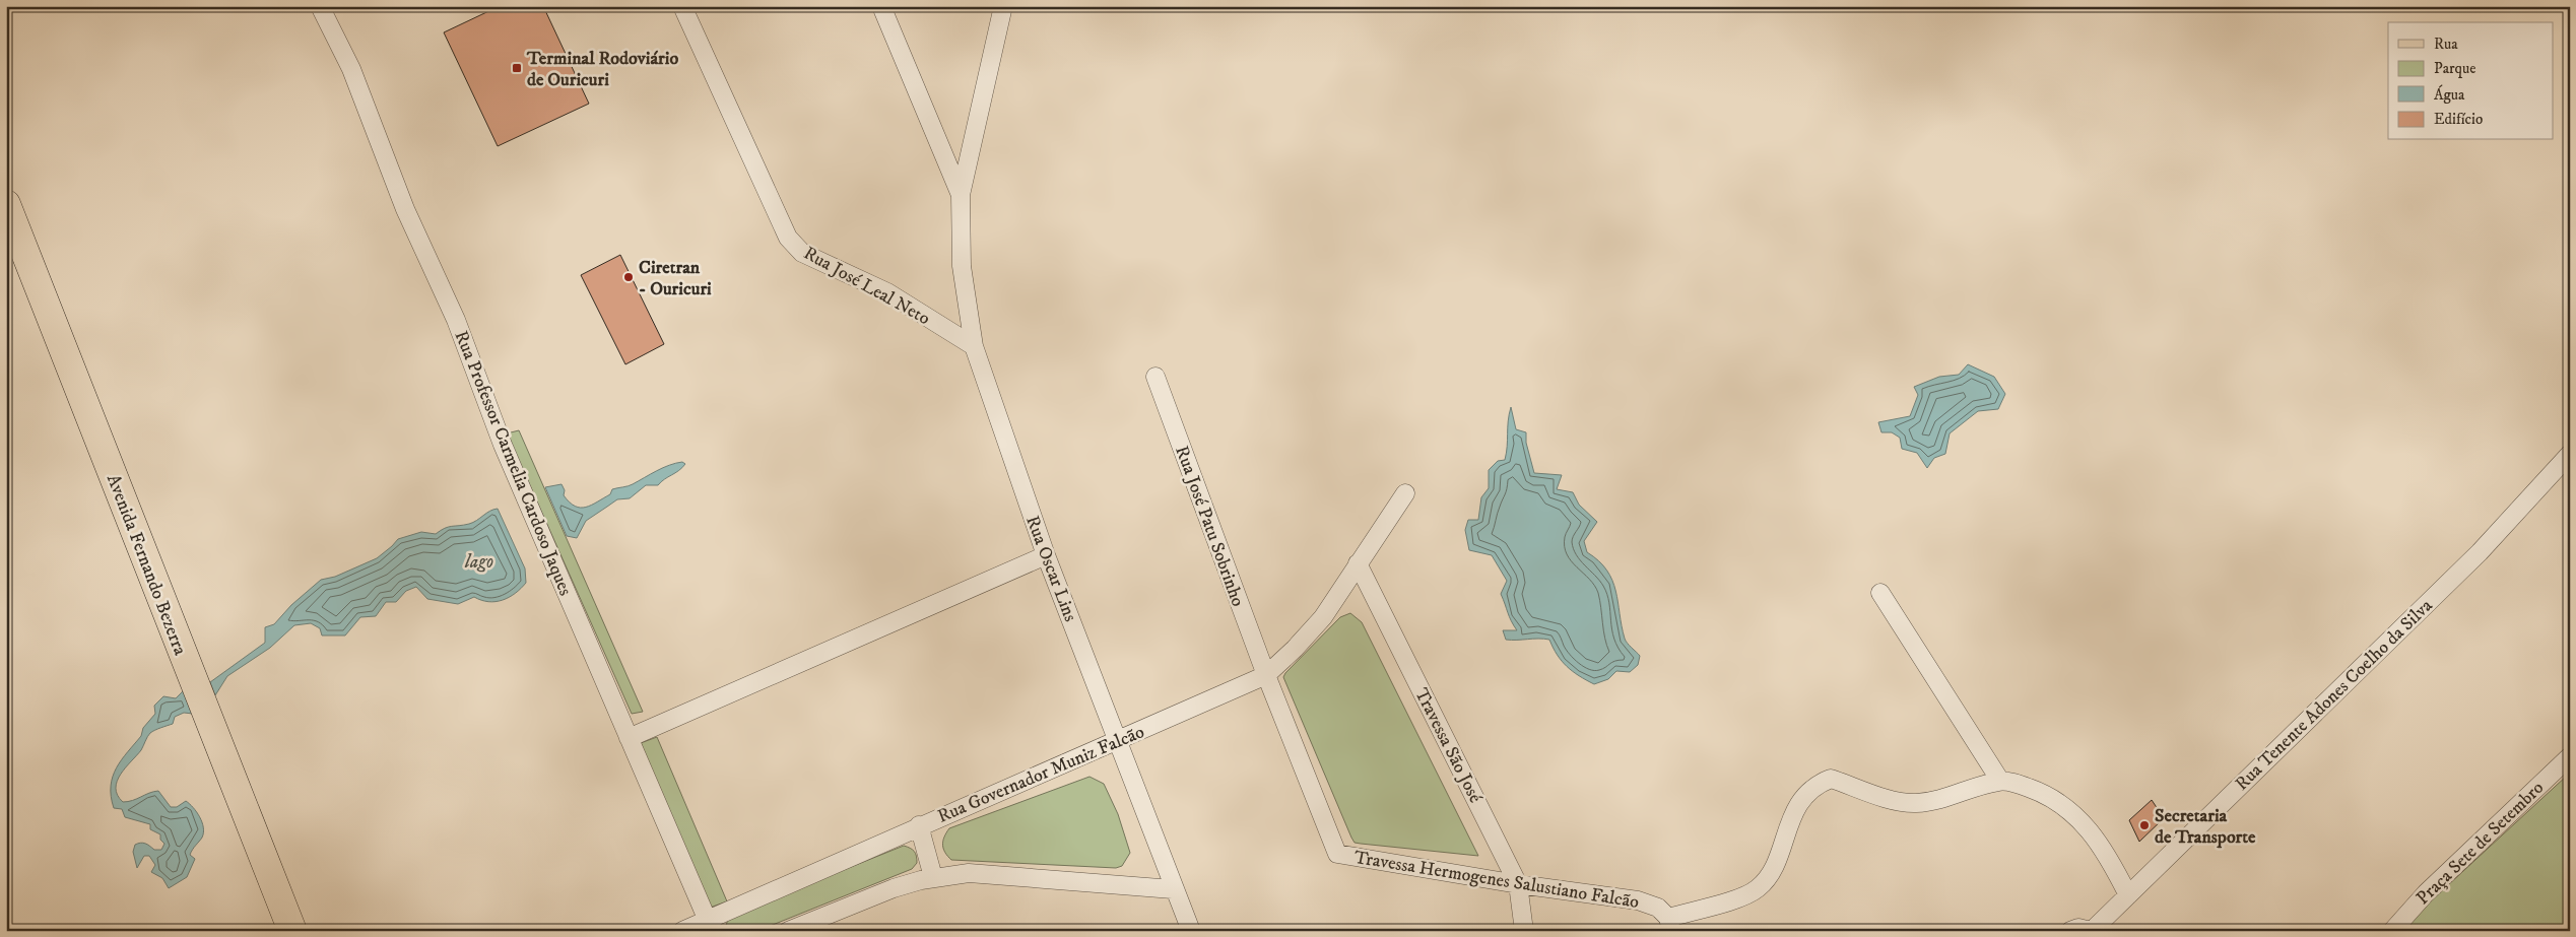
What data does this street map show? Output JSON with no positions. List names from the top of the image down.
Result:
{
  "streets": {
    "main road": ["Avenida Fernando Bezerra"],
    "street": [
      "Rua José Leal Neto",
      "Rua Professor Carmelia Cardoso Jaques",
      "Rua José Patu Sobrinho",
      "Rua Oscar Lins",
      "Rua Tenente Adones Coelho da Silva",
      "Travessa São José",
      "Rua Governador Muniz Falcão",
      "Praça Sete de Setembro",
      "Travessa Hermogenes Salustiano Falcão"
    ]
  },
  "crossings": [
    ["Rua José Leal Neto", "Rua Oscar Lins"],
    ["Rua Professor Carmelia Cardoso Jaques", "Rua Governador Muniz Falcão"],
    ["Rua José Patu Sobrinho", "Rua Governador Muniz Falcão"],
    ["Rua José Patu Sobrinho", "Travessa Hermogenes Salustiano Falcão"],
    ["Rua Oscar Lins", "Rua Governador Muniz Falcão"],
    ["Travessa São José", "Rua Governador Muniz Falcão"],
    ["Travessa São José", "Travessa Hermogenes Salustiano Falcão"]
  ],
  "water": ["lago"],
  "places": {
    "transit": ["Terminal Rodoviário de Ouricuri"],
    "other": ["Ciretran - Ouricuri", "Secretaria de Transporte"]
  },
  "legend": [
    "Rua",
    "Parque",
    "Água",
    "Edifício"
  ]
}
